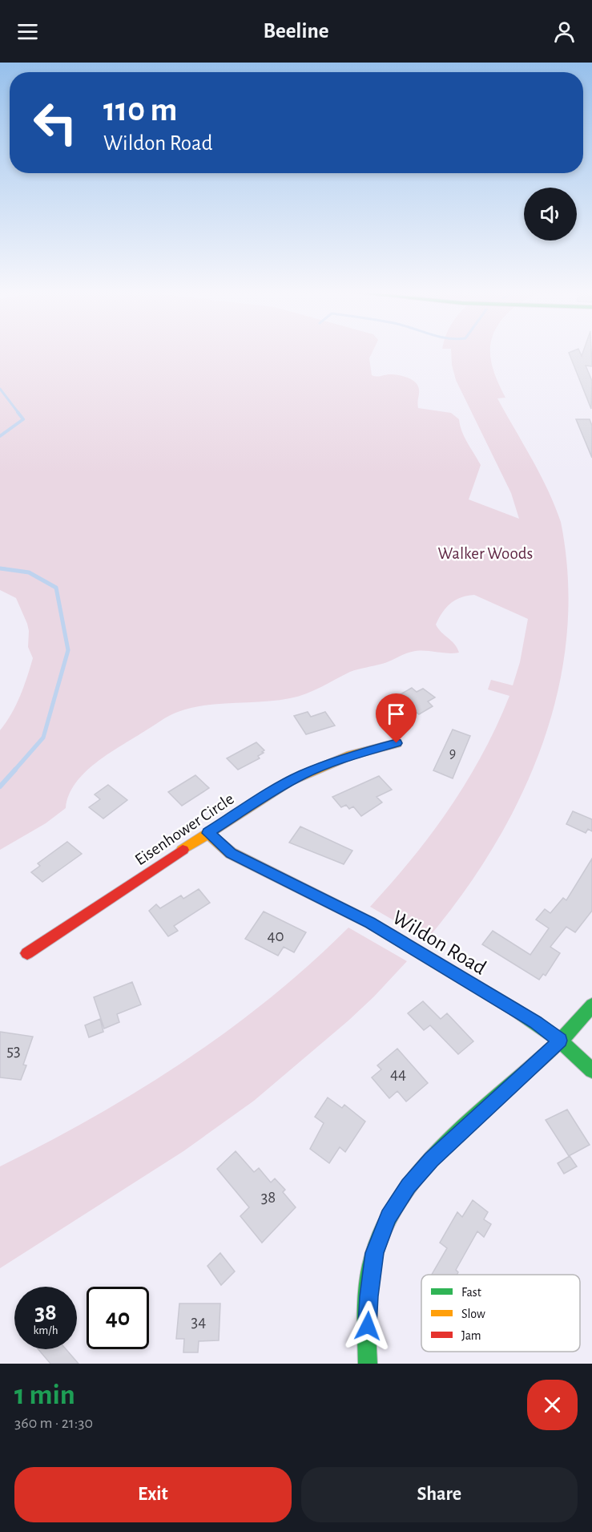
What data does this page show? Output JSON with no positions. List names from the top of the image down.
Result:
{
  "streets": {
    "street": ["Eisenhower Circle", "Wildon Road"]
  },
  "crossings": [
    ["Eisenhower Circle", "Wildon Road"]
  ],
  "parks": ["Walker Woods"],
  "house_numbers": [
    "9",
    "40",
    "53",
    "44",
    "38",
    "34"
  ],
  "legend": ["Fast", "Slow", "Jam"],
  "page": {
    "header": "Beeline",
    "turn": ["110 m", "Wildon Road"],
    "speed": "38 km/h",
    "limit": "40",
    "heading": ["1 min", "360 m · 21:30"],
    "buttons": ["Exit", "Share"]
  }
}
